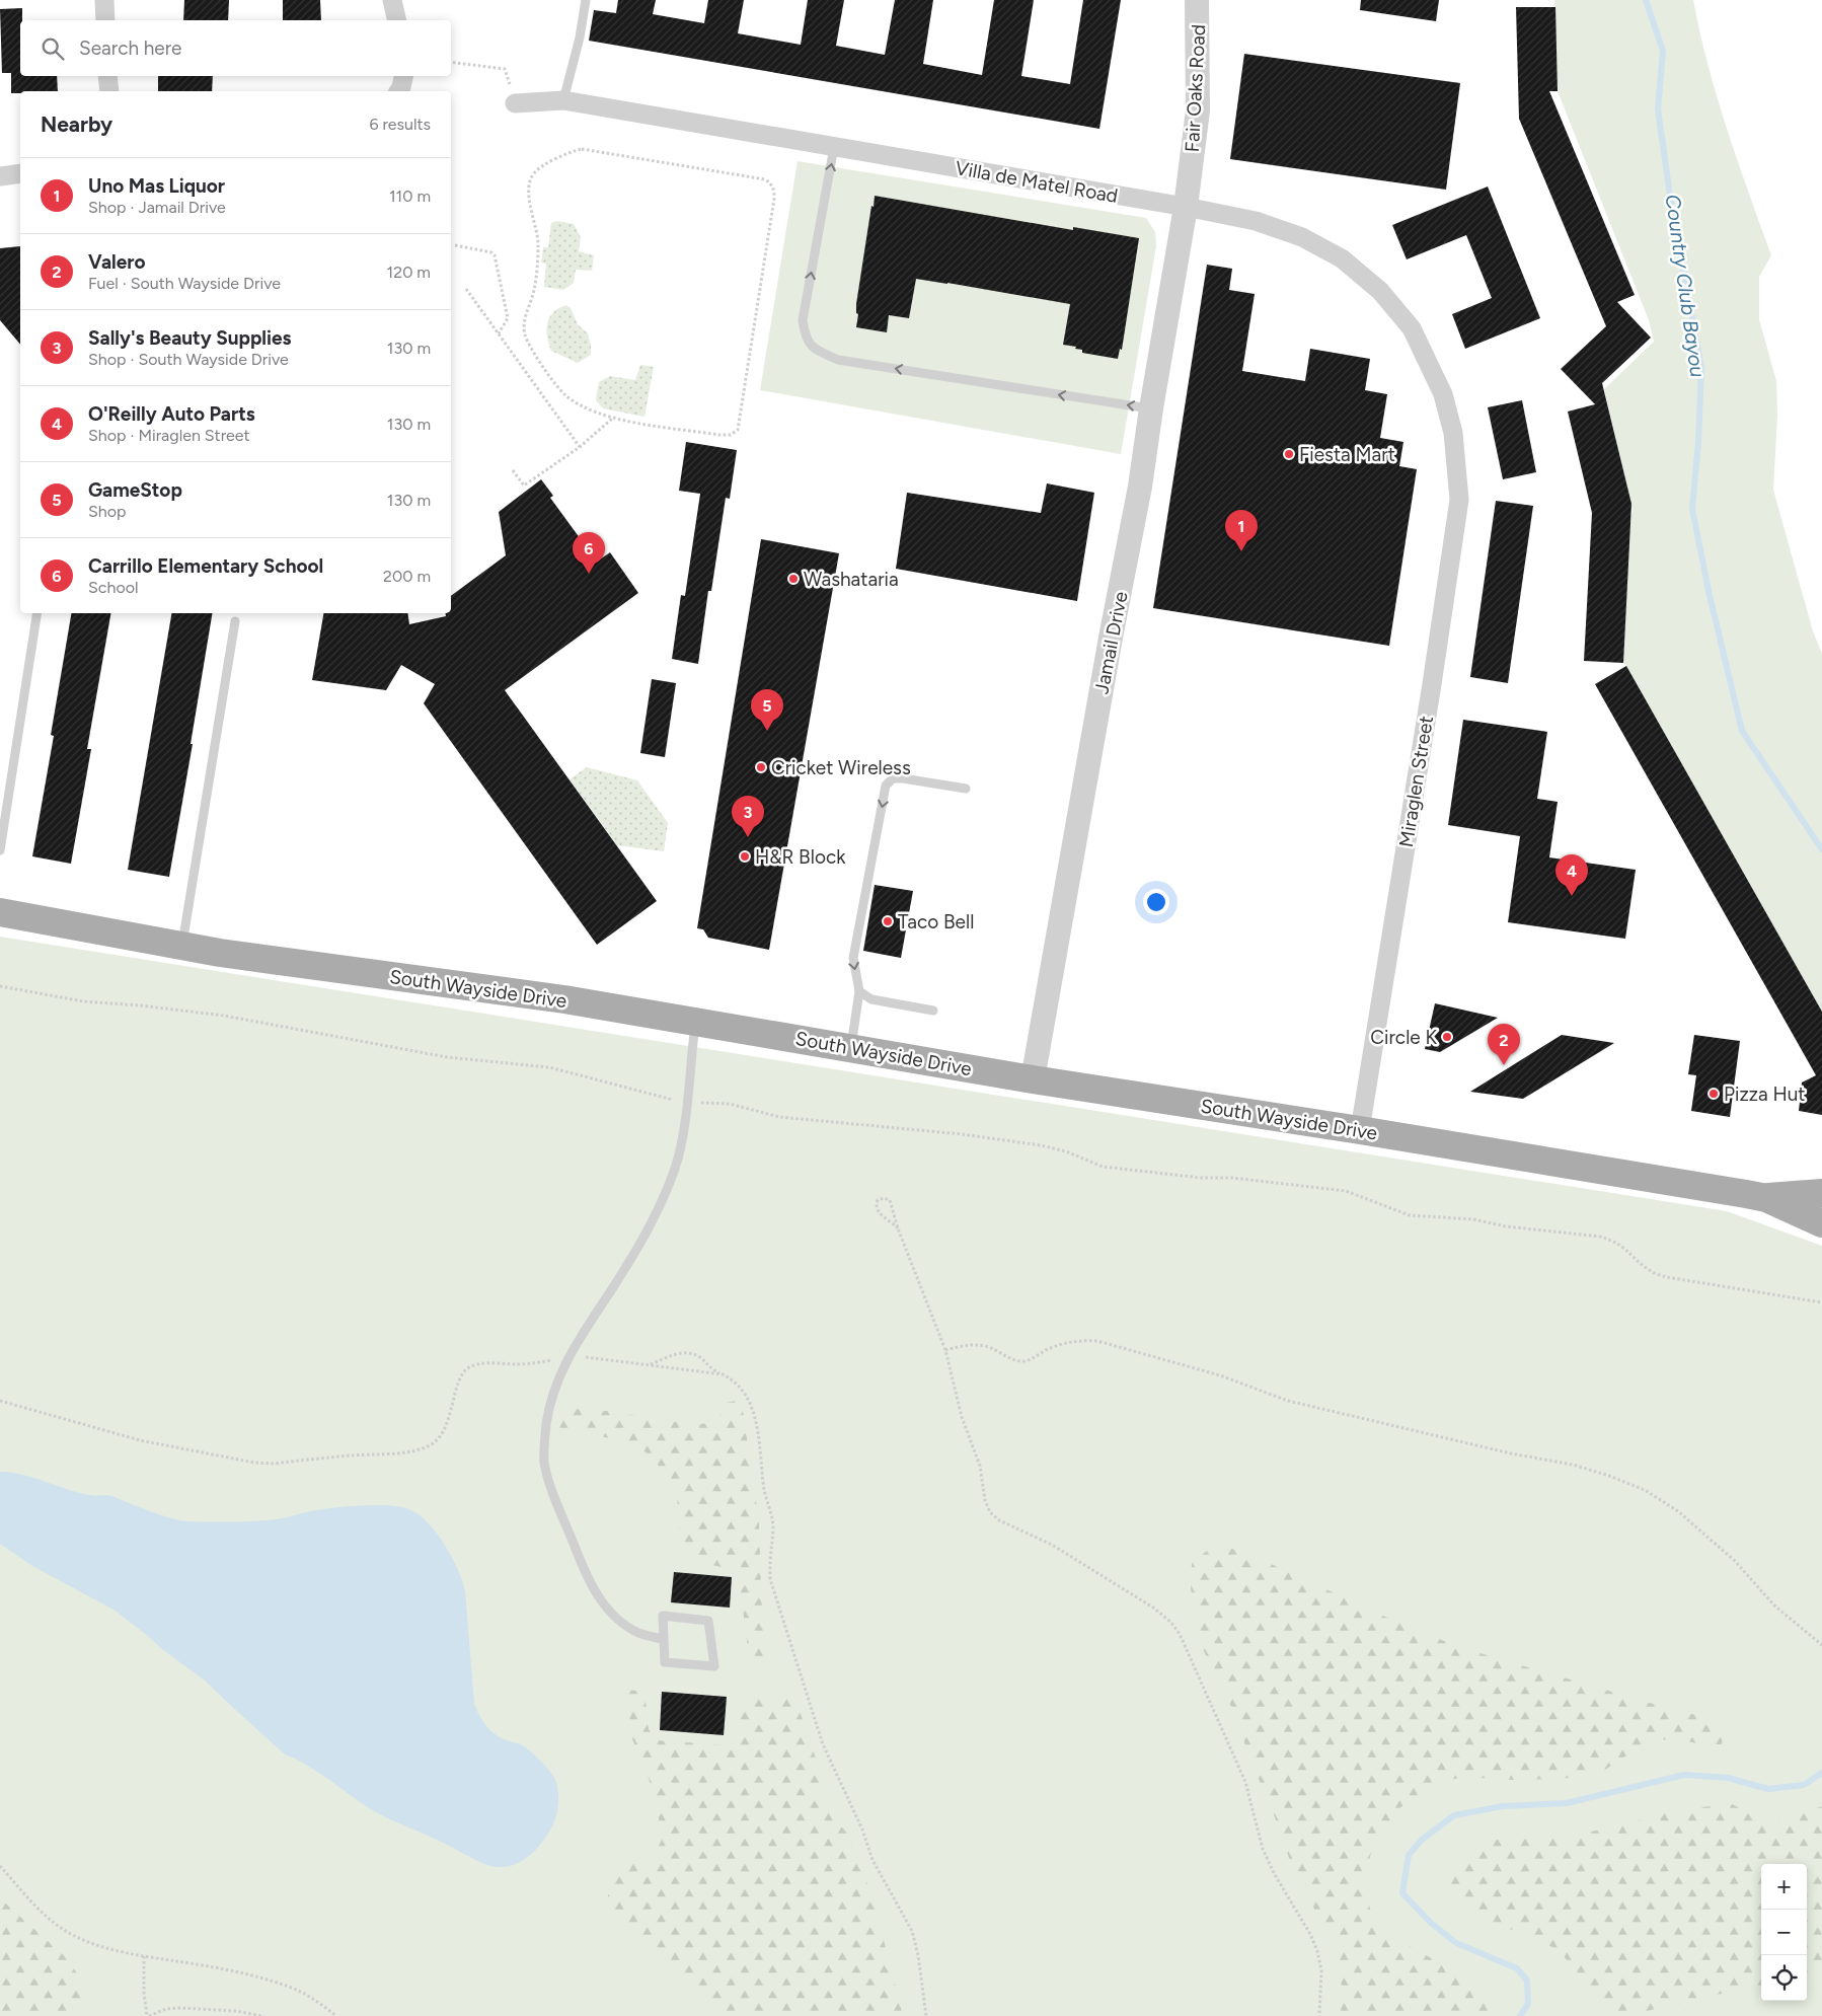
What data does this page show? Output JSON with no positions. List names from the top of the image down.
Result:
{
  "streets": {
    "main road": ["South Wayside Drive"],
    "street": [
      "Fair Oaks Road",
      "Villa de Matel Road",
      "Jamail Drive",
      "Miraglen Street"
    ]
  },
  "crossings": [
    ["Fair Oaks Road", "Villa de Matel Road"],
    ["Fair Oaks Road", "Jamail Drive"],
    ["Villa de Matel Road", "Jamail Drive"],
    ["Villa de Matel Road", "Miraglen Street"],
    ["Jamail Drive", "South Wayside Drive"],
    ["Miraglen Street", "South Wayside Drive"]
  ],
  "water": ["Country Club Bayou"],
  "places": [
    "Fiesta Mart",
    "Washataria",
    "Cricket Wireless",
    "H&R Block",
    "Taco Bell",
    "Circle K",
    "Pizza Hut"
  ],
  "page": {
    "search": "Search here",
    "heading": ["Nearby", "6 results"],
    "list": [
      {
        "mark": "1",
        "name": "Uno Mas Liquor",
        "note": "Shop · Jamail Drive",
        "value": "110 m"
      },
      {
        "mark": "2",
        "name": "Valero",
        "note": "Fuel · South Wayside Drive",
        "value": "120 m"
      },
      {
        "mark": "3",
        "name": "Sally's Beauty Supplies",
        "note": "Shop · South Wayside Drive",
        "value": "130 m"
      },
      {
        "mark": "4",
        "name": "O'Reilly Auto Parts",
        "note": "Shop · Miraglen Street",
        "value": "130 m"
      },
      {
        "mark": "5",
        "name": "GameStop",
        "note": "Shop",
        "value": "130 m"
      },
      {
        "mark": "6",
        "name": "Carrillo Elementary School",
        "note": "School",
        "value": "200 m"
      }
    ],
    "pins": [
      "1",
      "6",
      "5",
      "3",
      "4",
      "2"
    ],
    "map_buttons": ["+", "−"]
  }
}
